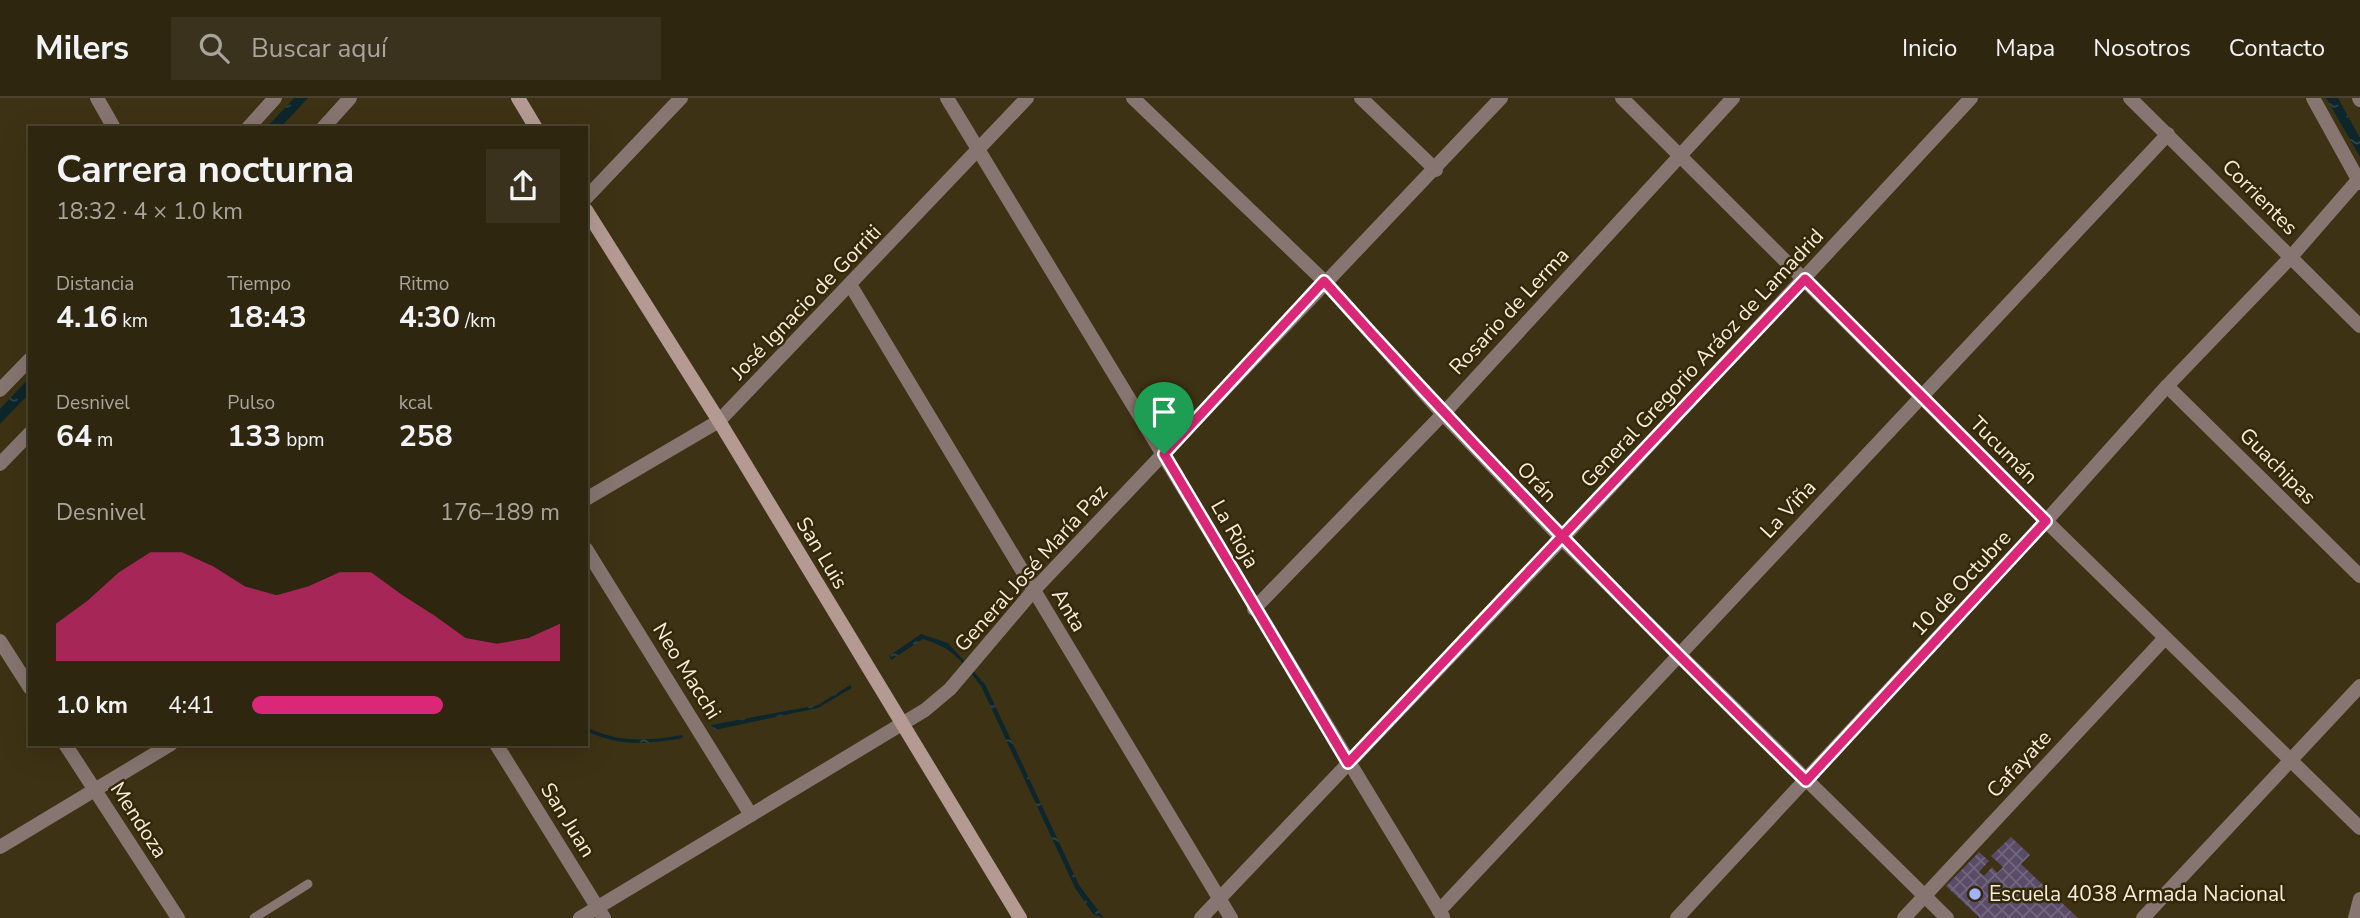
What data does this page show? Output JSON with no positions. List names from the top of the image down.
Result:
{
  "streets": {
    "street": [
      "Corrientes",
      "José Ignacio de Gorriti",
      "Rosario de Lerma",
      "General Gregorio Aráoz de Lamadrid",
      "Tucumán",
      "Guachipas",
      "Orán",
      "La Viña",
      "La Rioja",
      "San Luis",
      "General José María Paz",
      "10 de Octubre",
      "Anta",
      "Neo Macchi",
      "Cafayate",
      "Mendoza",
      "San Juan"
    ]
  },
  "crossings": [
    ["Corrientes", "La Viña"],
    ["Corrientes", "10 de Octubre"],
    ["José Ignacio de Gorriti", "La Rioja"],
    ["José Ignacio de Gorriti", "San Luis"],
    ["José Ignacio de Gorriti", "Anta"],
    ["Rosario de Lerma", "Tucumán"],
    ["Rosario de Lerma", "Orán"],
    ["Rosario de Lerma", "La Rioja"],
    ["General Gregorio Aráoz de Lamadrid", "Tucumán"],
    ["General Gregorio Aráoz de Lamadrid", "Orán"],
    ["General Gregorio Aráoz de Lamadrid", "La Rioja"],
    ["General Gregorio Aráoz de Lamadrid", "Anta"],
    ["Tucumán", "La Viña"],
    ["Tucumán", "10 de Octubre"],
    ["Tucumán", "Cafayate"],
    ["Guachipas", "10 de Octubre"],
    ["Orán", "La Viña"],
    ["Orán", "General José María Paz"],
    ["Orán", "10 de Octubre"],
    ["Orán", "Cafayate"],
    ["La Viña", "La Rioja"],
    ["La Rioja", "General José María Paz"],
    ["San Luis", "General José María Paz"],
    ["General José María Paz", "Anta"],
    ["General José María Paz", "Neo Macchi"],
    ["General José María Paz", "San Juan"]
  ],
  "places": ["Escuela 4038 Armada Nacional"],
  "page": {
    "header": "Milers",
    "search": "Buscar aquí",
    "nav": [
      "Inicio",
      "Mapa",
      "Nosotros",
      "Contacto"
    ],
    "heading": ["Carrera nocturna", "18:32 · 4 × 1.0 km"],
    "stats": [
      ["Distancia", "4.16 km"],
      ["Tiempo", "18:43"],
      ["Ritmo", "4:30 /km"],
      ["Desnivel", "64 m"],
      ["Pulso", "133 bpm"],
      ["kcal", "258"]
    ],
    "chart": ["Desnivel", "176–189 m"],
    "list": [
      {
        "name": "1.0 km",
        "note": "4:41"
      }
    ]
  }
}
